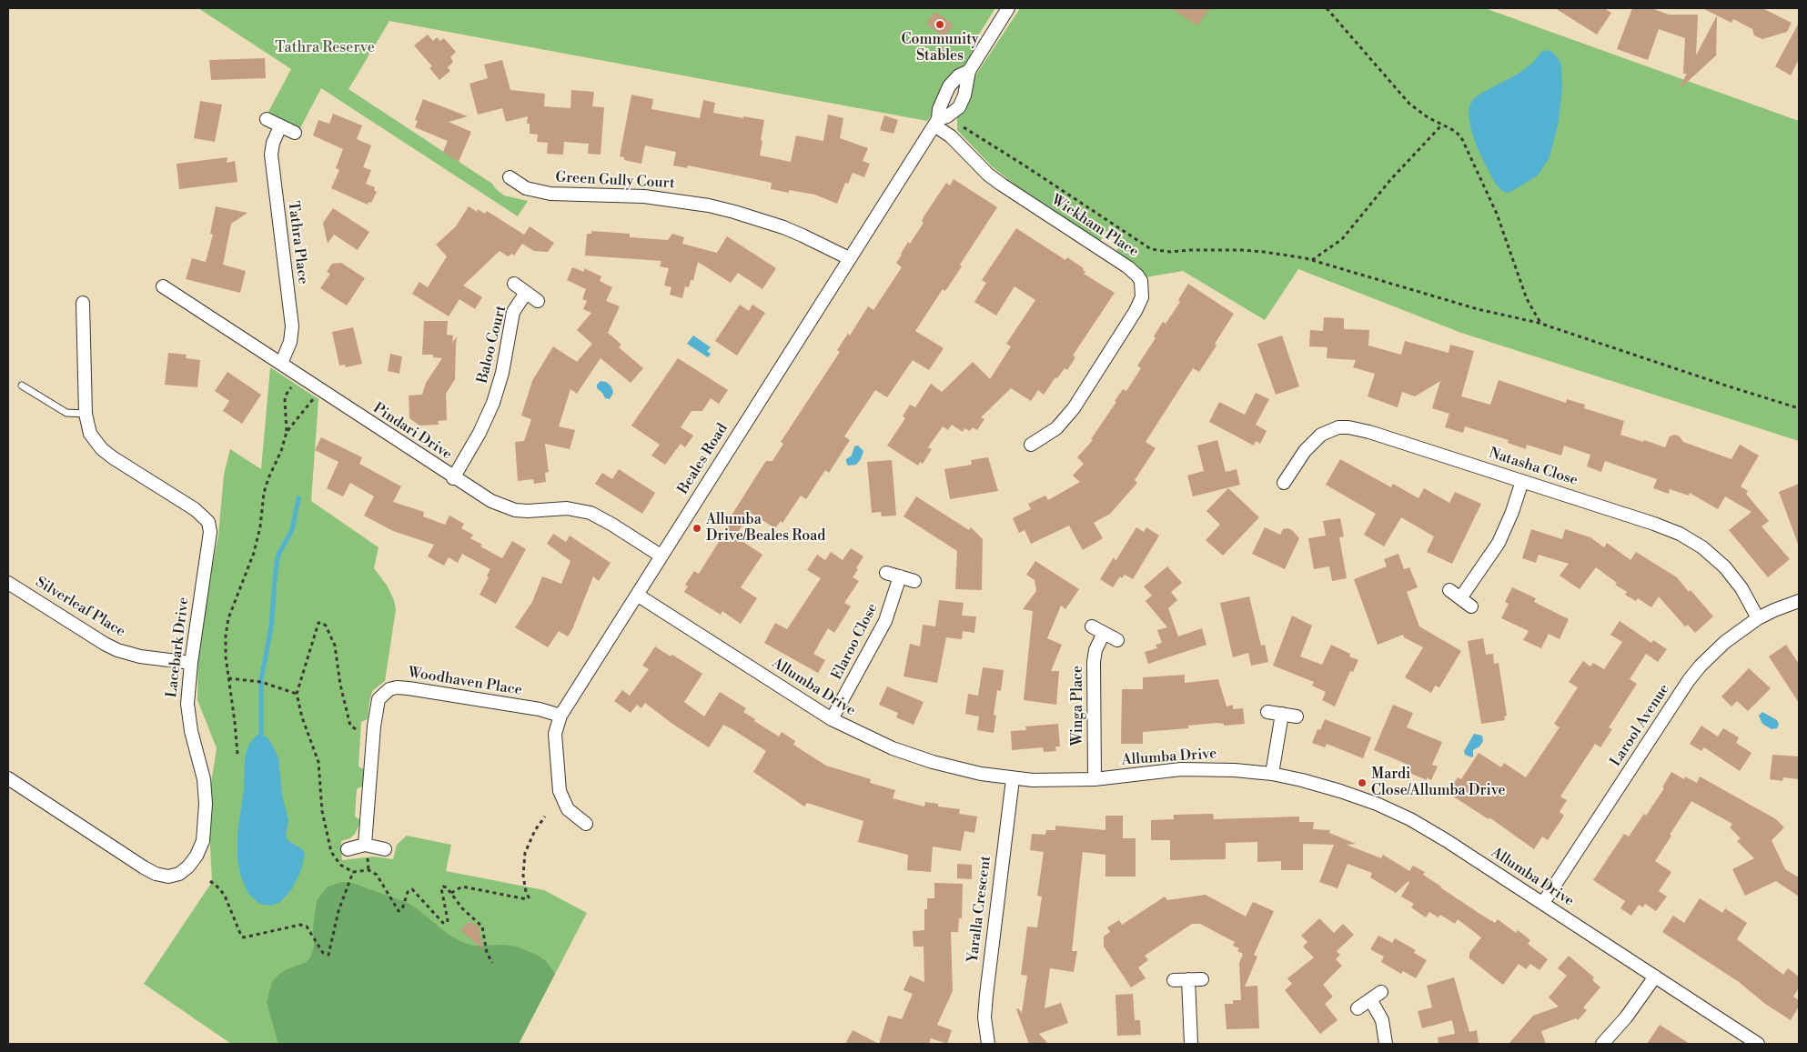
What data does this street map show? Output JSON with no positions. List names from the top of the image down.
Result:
{
  "streets": {
    "street": [
      "Green Gully Court",
      "Wickham Place",
      "Tathra Place",
      "Baloo Court",
      "Pindari Drive",
      "Beales Road",
      "Natasha Close",
      "Silverleaf Place",
      "Elaroo Close",
      "Lacebark Drive",
      "Woodhaven Place",
      "Allumba Drive",
      "Winga Place",
      "Larool Avenue",
      "Yaralla Crescent"
    ]
  },
  "crossings": [
    ["Green Gully Court", "Beales Road"],
    ["Wickham Place", "Beales Road"],
    ["Tathra Place", "Pindari Drive"],
    ["Baloo Court", "Pindari Drive"],
    ["Pindari Drive", "Beales Road"],
    ["Beales Road", "Woodhaven Place"],
    ["Beales Road", "Allumba Drive"],
    ["Natasha Close", "Larool Avenue"],
    ["Silverleaf Place", "Lacebark Drive"],
    ["Elaroo Close", "Allumba Drive"],
    ["Allumba Drive", "Winga Place"],
    ["Allumba Drive", "Larool Avenue"],
    ["Allumba Drive", "Yaralla Crescent"]
  ],
  "parks": ["Tathra Reserve"],
  "places": ["Community Stables", "Allumba Drive/Beales Road", "Mardi Close/Allumba Drive"]
}
